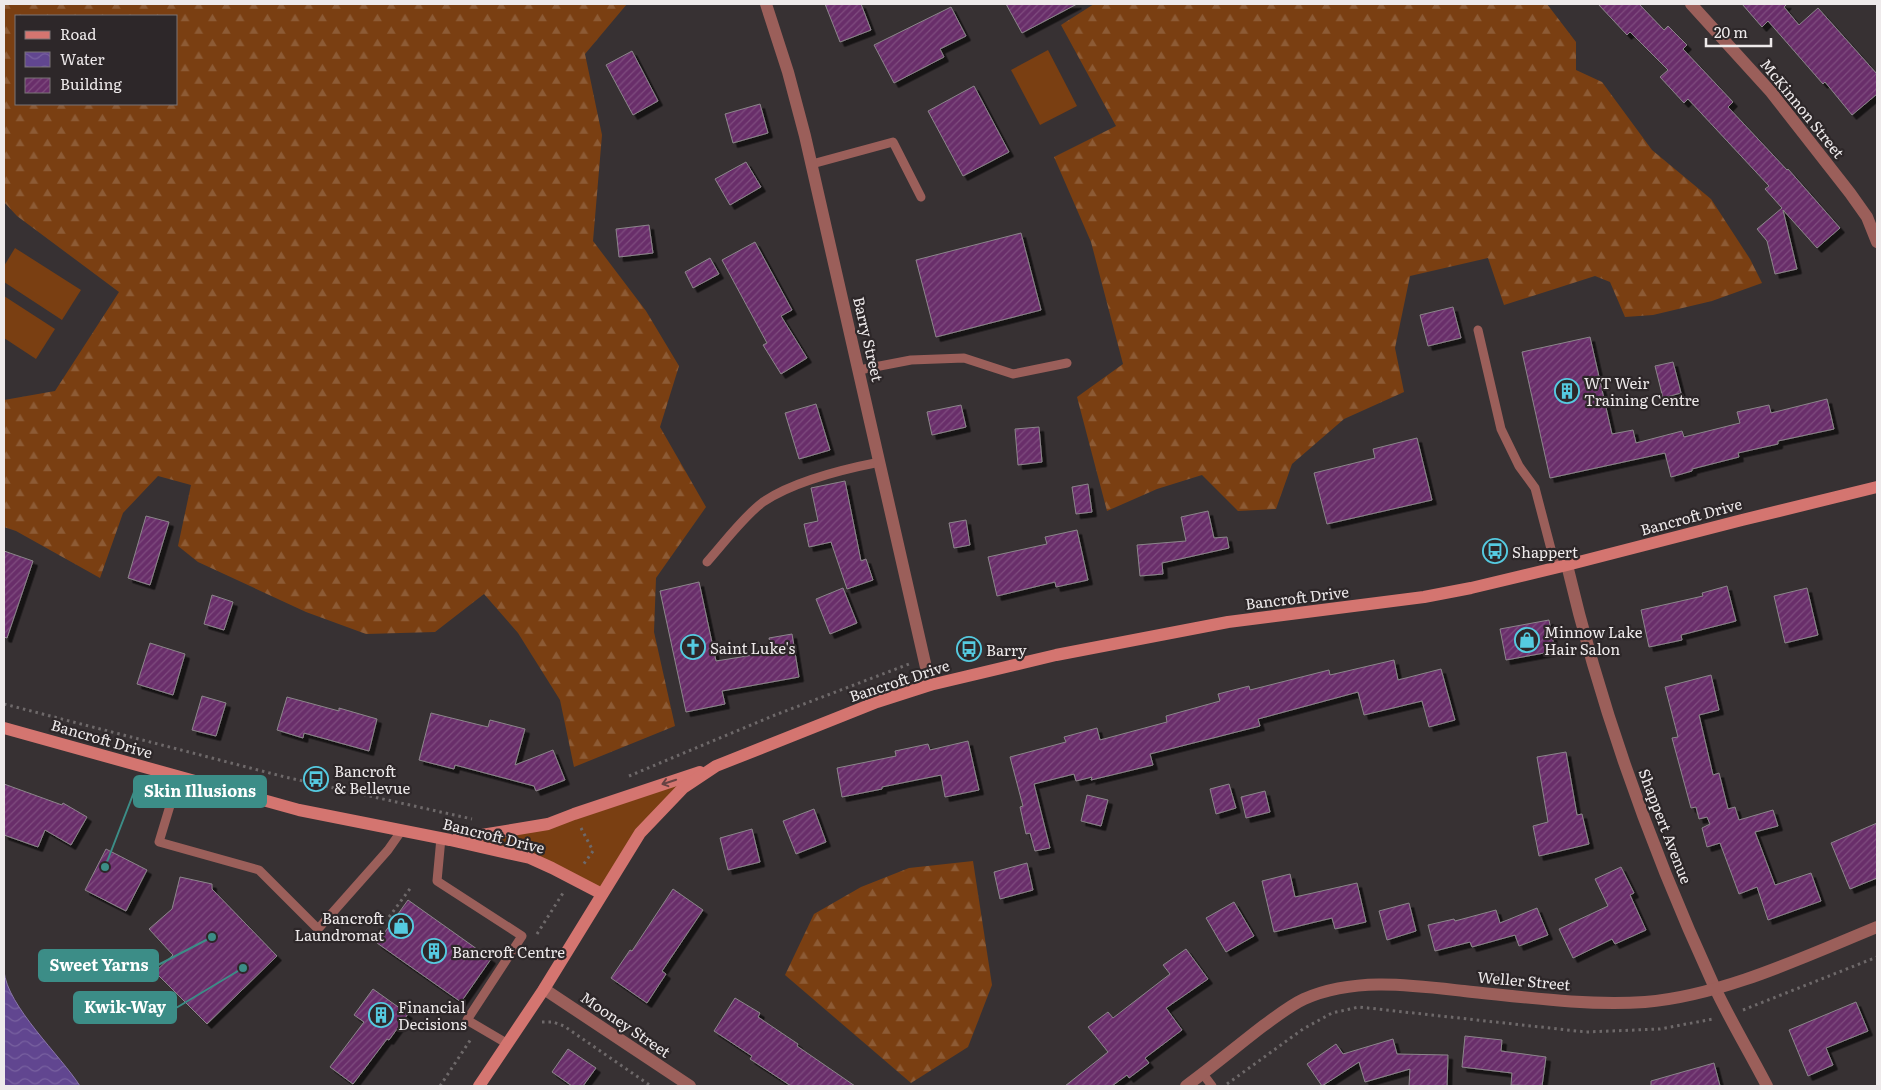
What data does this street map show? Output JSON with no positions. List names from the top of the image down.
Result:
{
  "streets": {
    "main road": ["Bancroft Drive"],
    "street": [
      "McKinnon Street",
      "Barry Street",
      "Shappert Avenue",
      "Weller Street",
      "Mooney Street"
    ]
  },
  "crossings": [
    ["Barry Street", "Bancroft Drive"],
    ["Bancroft Drive", "Shappert Avenue"],
    ["Shappert Avenue", "Weller Street"]
  ],
  "places": {
    "building": ["WT Weir Training Centre", "Bancroft Centre", "Financial Decisions"],
    "bus stop": ["Shappert", "Barry", "Bancroft & Bellevue"],
    "shop": ["Minnow Lake Hair Salon", "Bancroft Laundromat"],
    "church": ["Saint Luke's"],
    "other": ["Skin Illusions", "Sweet Yarns", "Kwik-Way"]
  },
  "legend": ["Road", "Water", "Building"],
  "scale_bar": "20 m"
}
